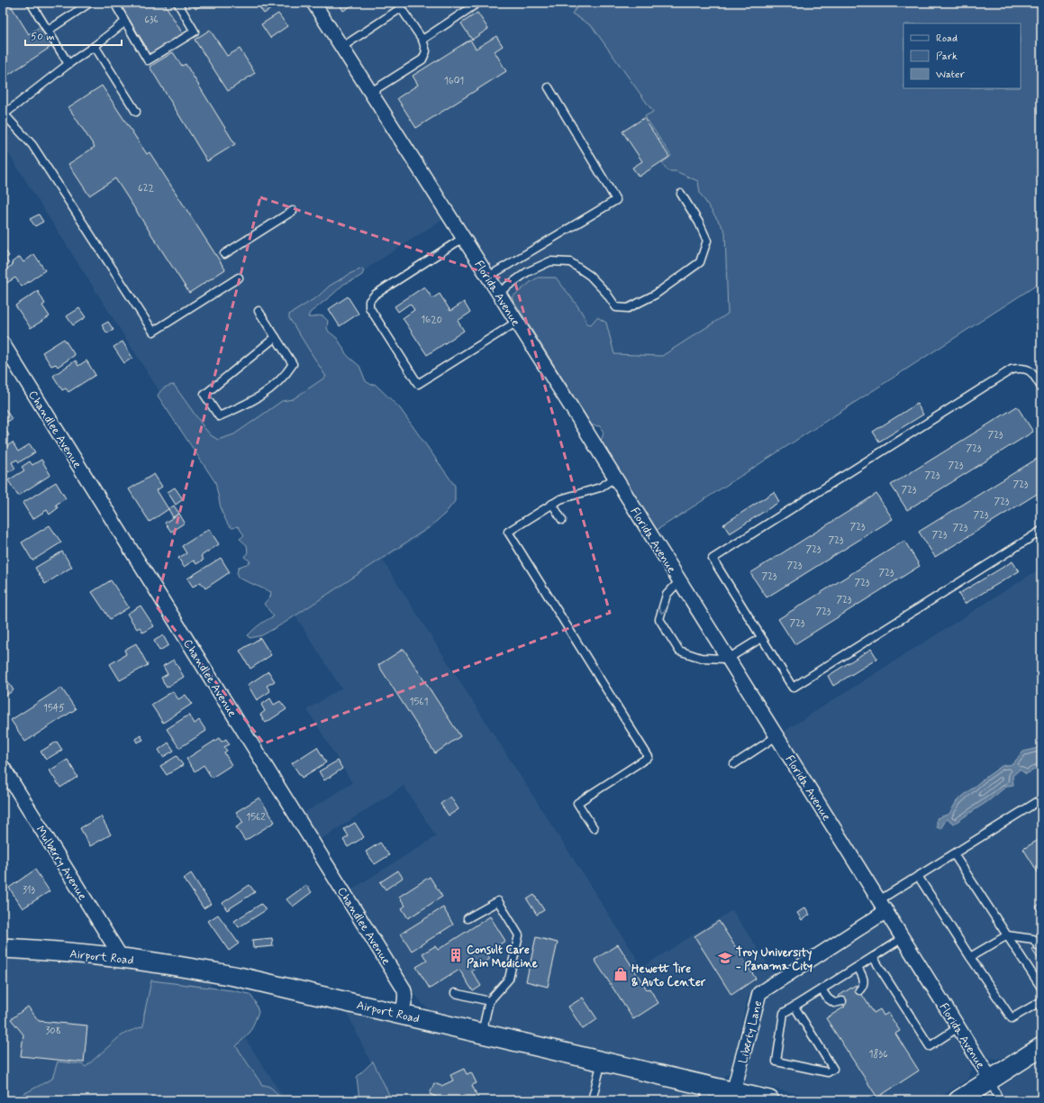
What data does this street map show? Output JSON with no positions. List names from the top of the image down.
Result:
{
  "streets": {
    "main road": ["Airport Road"],
    "street": [
      "Florida Avenue",
      "Chandlee Avenue",
      "Mulberry Avenue",
      "Liberty Lane"
    ]
  },
  "crossings": [
    ["Florida Avenue", "Liberty Lane"],
    ["Chandlee Avenue", "Airport Road"],
    ["Mulberry Avenue", "Airport Road"],
    ["Airport Road", "Liberty Lane"]
  ],
  "places": {
    "building": ["Consult Care Pain Medicine"],
    "school or university": ["Troy University - Panama City"],
    "shop": ["Hewett Tire & Auto Center"]
  },
  "house_numbers": [
    "636",
    "1601",
    "622",
    "1620",
    "723",
    "723",
    "723",
    "723",
    "723",
    "723",
    "723",
    "723",
    "723",
    "723",
    "723",
    "723",
    "723",
    "723",
    "723",
    "723",
    "723",
    "723",
    "723",
    "723",
    "1561",
    "1545",
    "1562",
    "313",
    "308",
    "1836"
  ],
  "legend": ["Road", "Park", "Water"],
  "scale_bar": "50 m"
}
